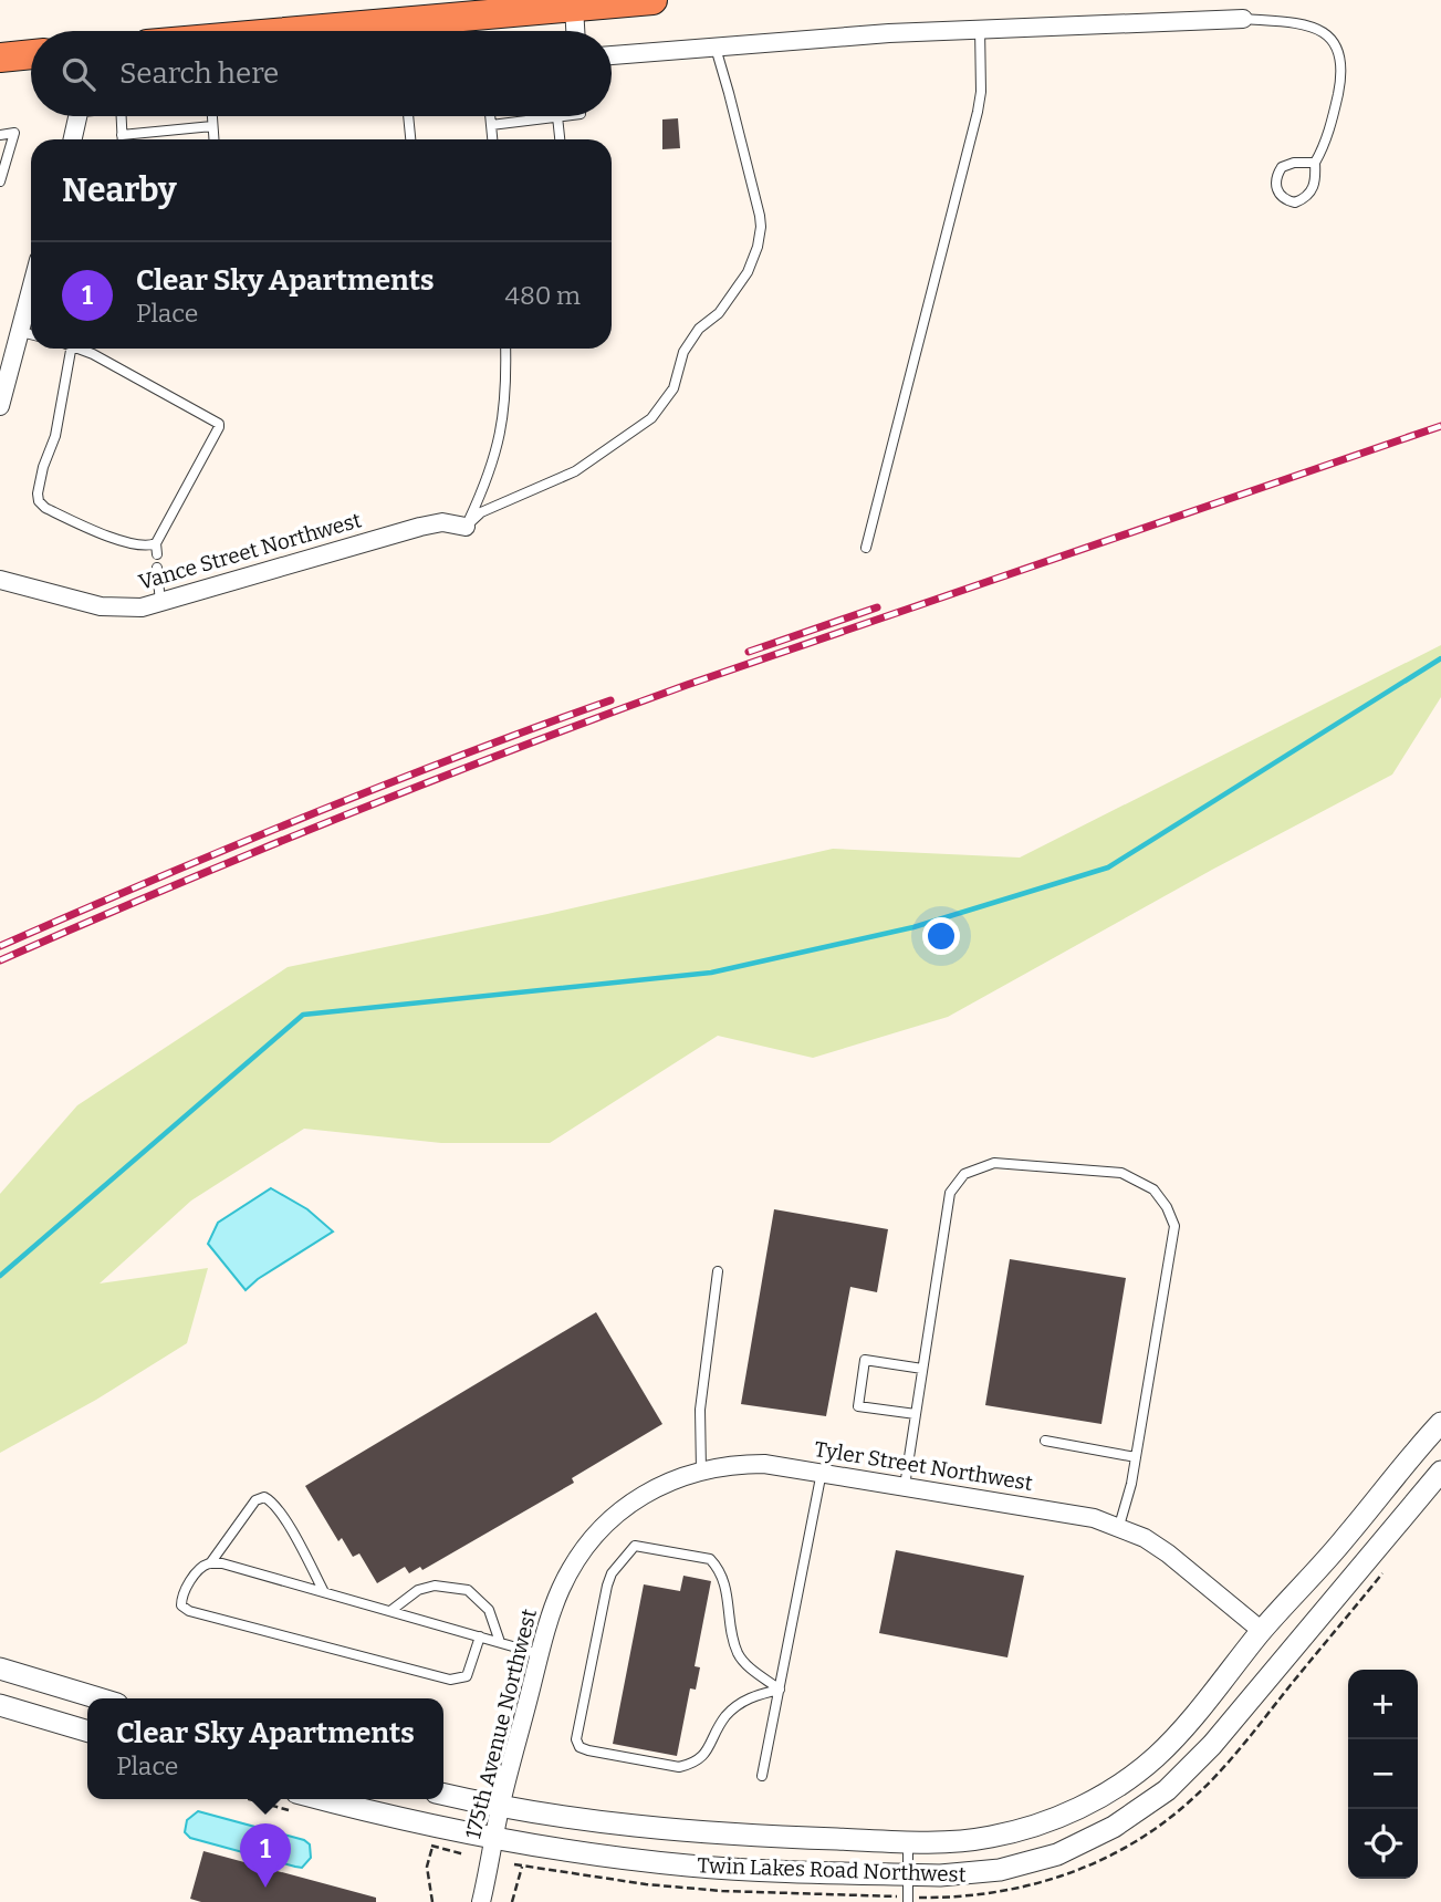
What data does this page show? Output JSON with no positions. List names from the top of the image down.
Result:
{
  "streets": {
    "street": [
      "Vance Street Northwest",
      "Tyler Street Northwest",
      "175th Avenue Northwest",
      "Twin Lakes Road Northwest"
    ]
  },
  "crossings": [
    ["Tyler Street Northwest", "175th Avenue Northwest"],
    ["Tyler Street Northwest", "Twin Lakes Road Northwest"],
    ["175th Avenue Northwest", "Twin Lakes Road Northwest"]
  ],
  "page": {
    "search": "Search here",
    "heading": "Nearby",
    "list": [
      {
        "mark": "1",
        "name": "Clear Sky Apartments",
        "note": "Place",
        "value": "480 m"
      }
    ],
    "map_buttons": ["+", "−"],
    "popup": ["Clear Sky Apartments", "Place"],
    "pins": "1"
  }
}
